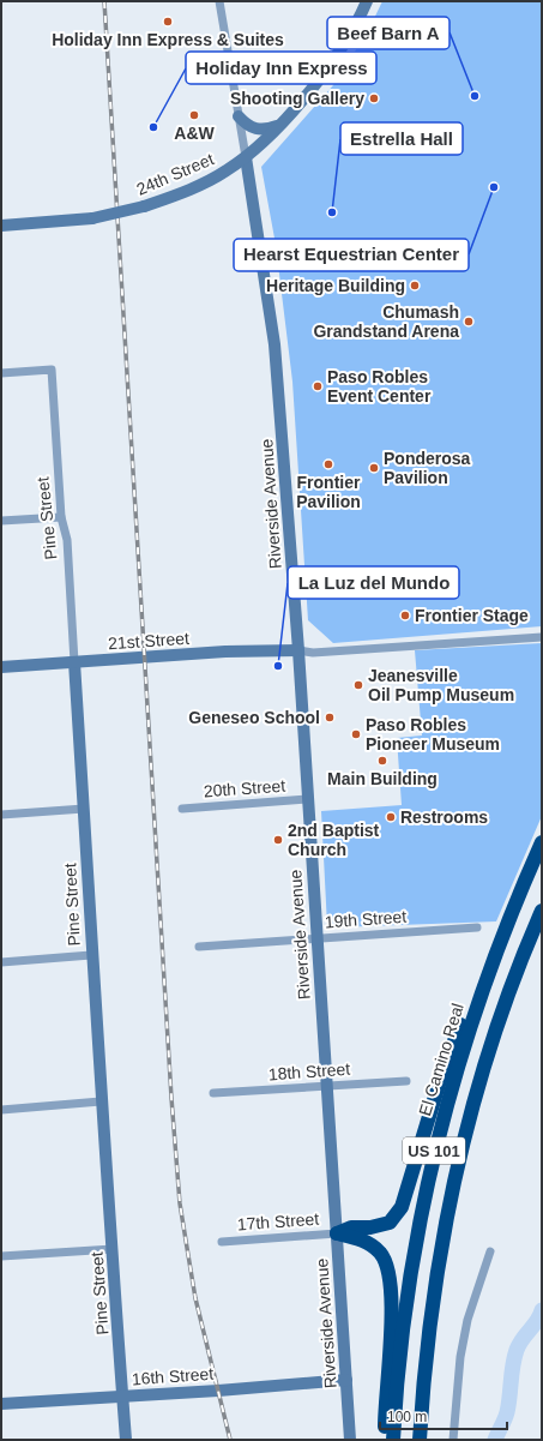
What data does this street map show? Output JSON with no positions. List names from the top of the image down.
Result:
{
  "streets": {
    "highway": ["El Camino Real", "US 101"],
    "main road": [
      "24th Street",
      "Riverside Avenue",
      "Pine Street",
      "21st Street",
      "16th Street"
    ],
    "street": [
      "20th Street",
      "19th Street",
      "18th Street",
      "17th Street"
    ]
  },
  "crossings": [
    ["24th Street", "Riverside Avenue"],
    ["Riverside Avenue", "21st Street"],
    ["Riverside Avenue", "20th Street"],
    ["Riverside Avenue", "19th Street"],
    ["Riverside Avenue", "18th Street"],
    ["Riverside Avenue", "17th Street"],
    ["Riverside Avenue", "16th Street"],
    ["Pine Street", "21st Street"],
    ["Pine Street", "16th Street"]
  ],
  "places": [
    "Holiday Inn Express & Suites",
    "Beef Barn A",
    "Shooting Gallery",
    "A&W",
    "Holiday Inn Express",
    "Hearst Equestrian Center",
    "Estrella Hall",
    "Heritage Building",
    "Chumash Grandstand Arena",
    "Paso Robles Event Center",
    "Frontier Pavilion",
    "Ponderosa Pavilion",
    "Frontier Stage",
    "La Luz del Mundo",
    "Jeanesville Oil Pump Museum",
    "Geneseo School",
    "Paso Robles Pioneer Museum",
    "Main Building",
    "Restrooms",
    "2nd Baptist Church"
  ],
  "scale_bar": "100 m"
}
